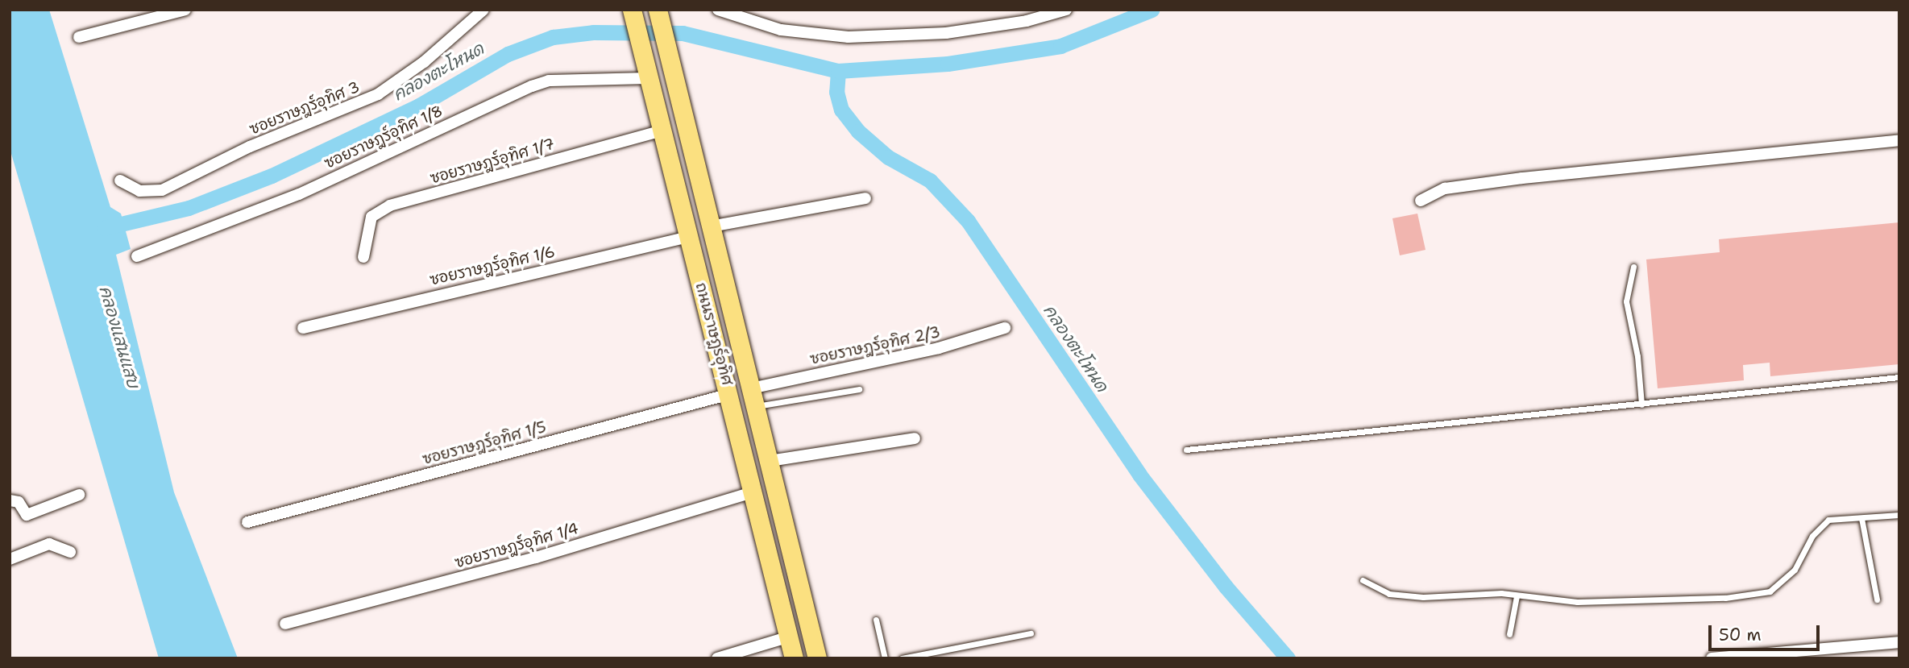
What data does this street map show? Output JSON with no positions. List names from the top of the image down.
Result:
{
  "streets": {
    "main road": ["ถนนราษฎร์อุทิศ"],
    "street": [
      "ซอยราษฎร์อุทิศ 3",
      "ซอยราษฎร์อุทิศ 1/8",
      "ซอยราษฎร์อุทิศ 1/7",
      "ซอยราษฎร์อุทิศ 1/6",
      "ซอยราษฎร์อุทิศ 2/3",
      "ซอยราษฎร์อุทิศ 1/5",
      "ซอยราษฎร์อุทิศ 1/4"
    ]
  },
  "crossings": [
    ["ซอยราษฎร์อุทิศ 1/8", "ถนนราษฎร์อุทิศ"],
    ["ซอยราษฎร์อุทิศ 1/7", "ถนนราษฎร์อุทิศ"],
    ["ซอยราษฎร์อุทิศ 1/6", "ถนนราษฎร์อุทิศ"],
    ["ถนนราษฎร์อุทิศ", "ซอยราษฎร์อุทิศ 2/3"],
    ["ถนนราษฎร์อุทิศ", "ซอยราษฎร์อุทิศ 1/5"],
    ["ถนนราษฎร์อุทิศ", "ซอยราษฎร์อุทิศ 1/4"]
  ],
  "water": ["คลองตะโหนด", "คลองแสนแสบ"],
  "scale_bar": "50 m"
}
